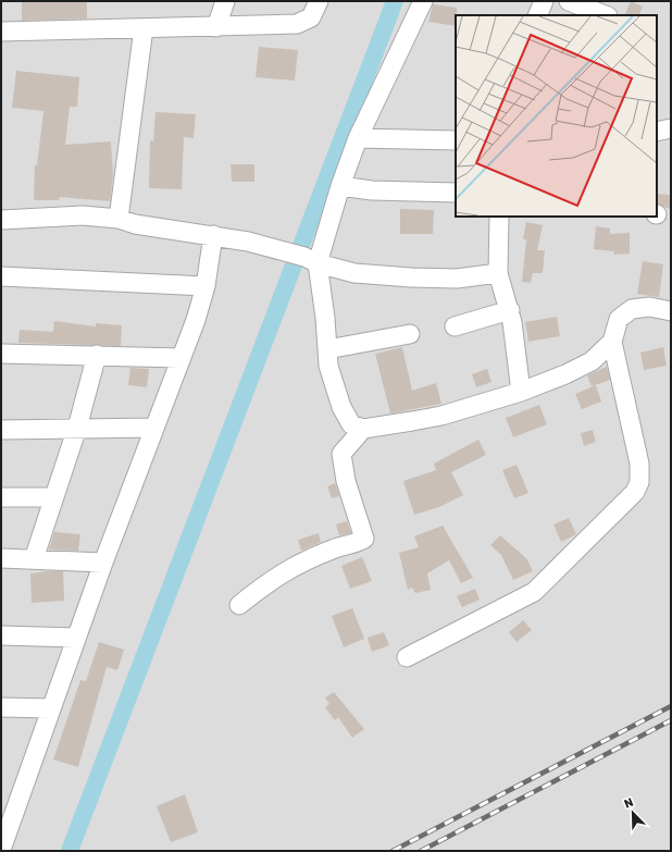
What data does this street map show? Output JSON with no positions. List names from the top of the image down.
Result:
{
  "north": "top left"
}
